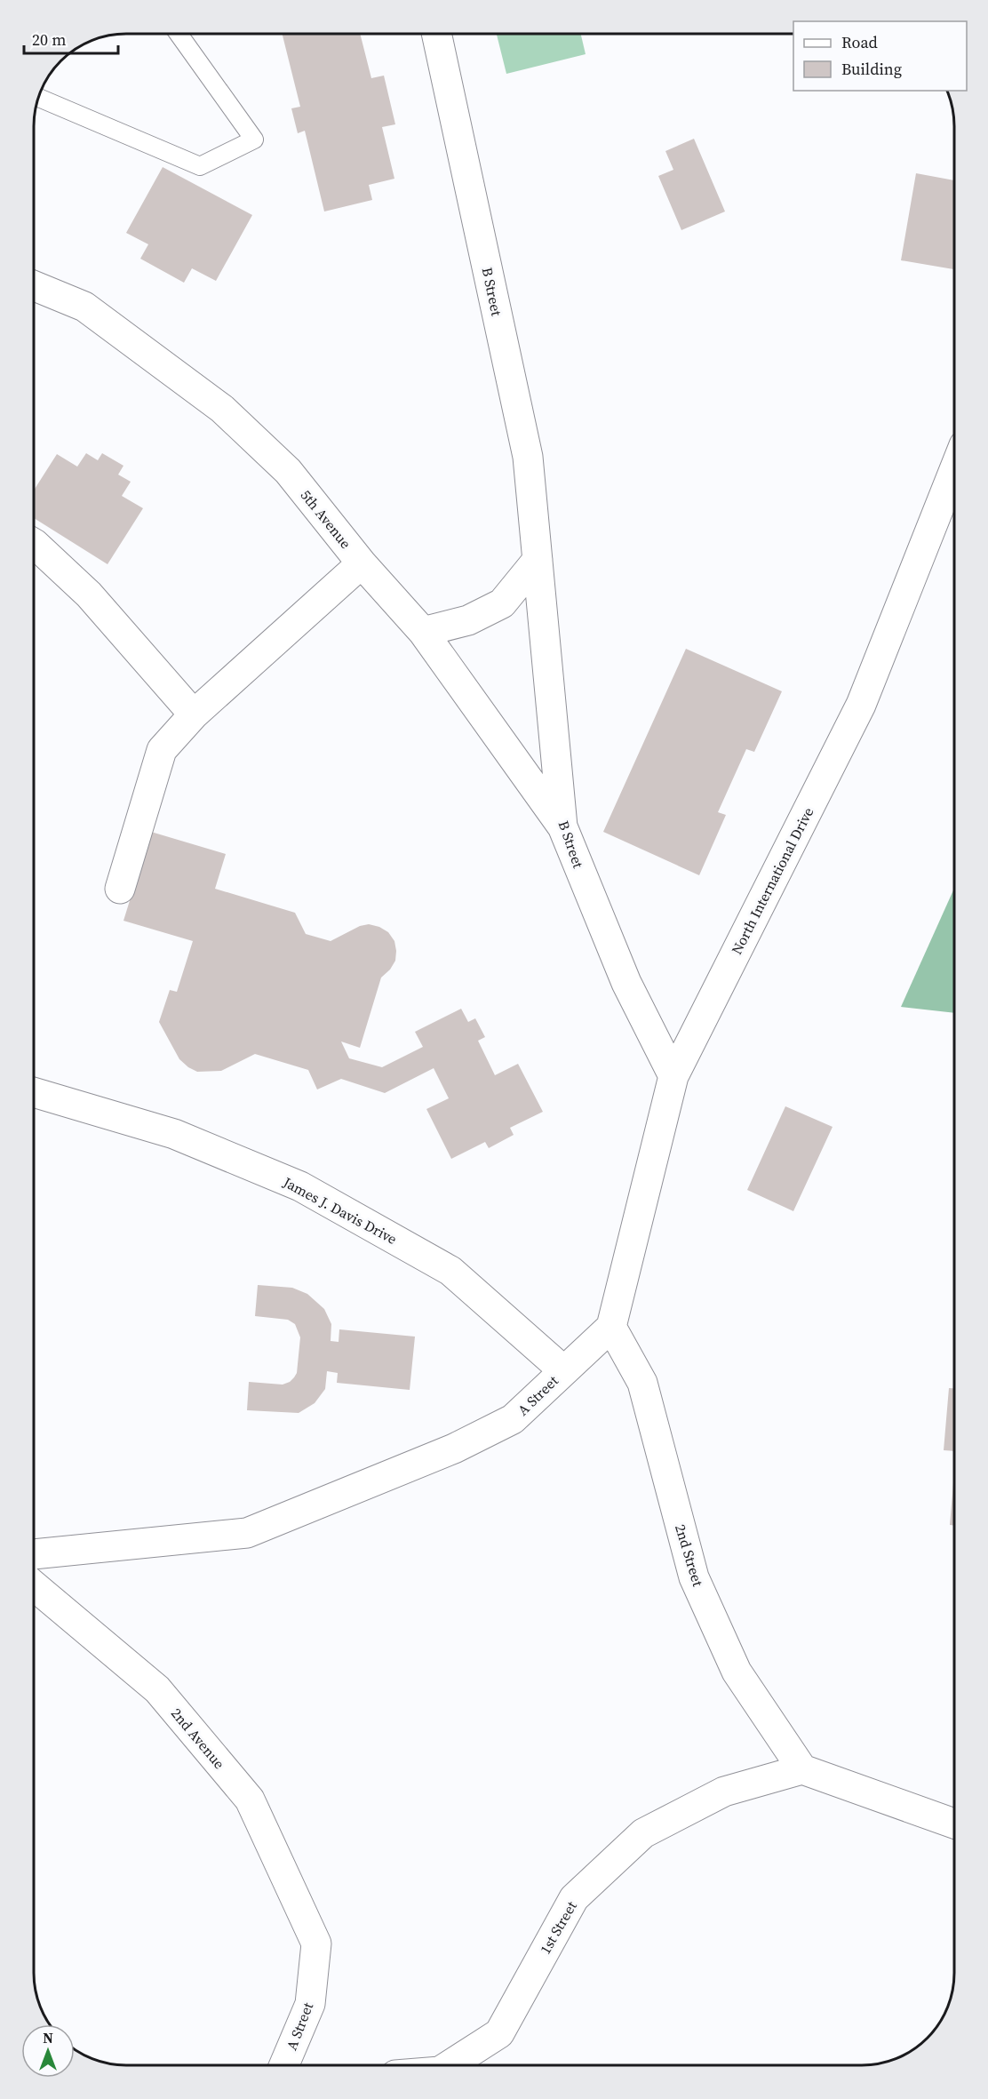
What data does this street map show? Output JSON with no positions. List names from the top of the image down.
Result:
{
  "streets": {
    "street": [
      "B Street",
      "5th Avenue",
      "North International Drive",
      "James J. Davis Drive",
      "A Street",
      "2nd Street",
      "2nd Avenue",
      "1st Street"
    ]
  },
  "crossings": [
    ["B Street", "5th Avenue"],
    ["B Street", "North International Drive"],
    ["North International Drive", "A Street"],
    ["North International Drive", "2nd Street"],
    ["James J. Davis Drive", "A Street"],
    ["A Street", "2nd Street"],
    ["A Street", "2nd Avenue"],
    ["2nd Street", "1st Street"]
  ],
  "legend": ["Road", "Building"],
  "scale_bar": "20 m",
  "north": "top"
}
